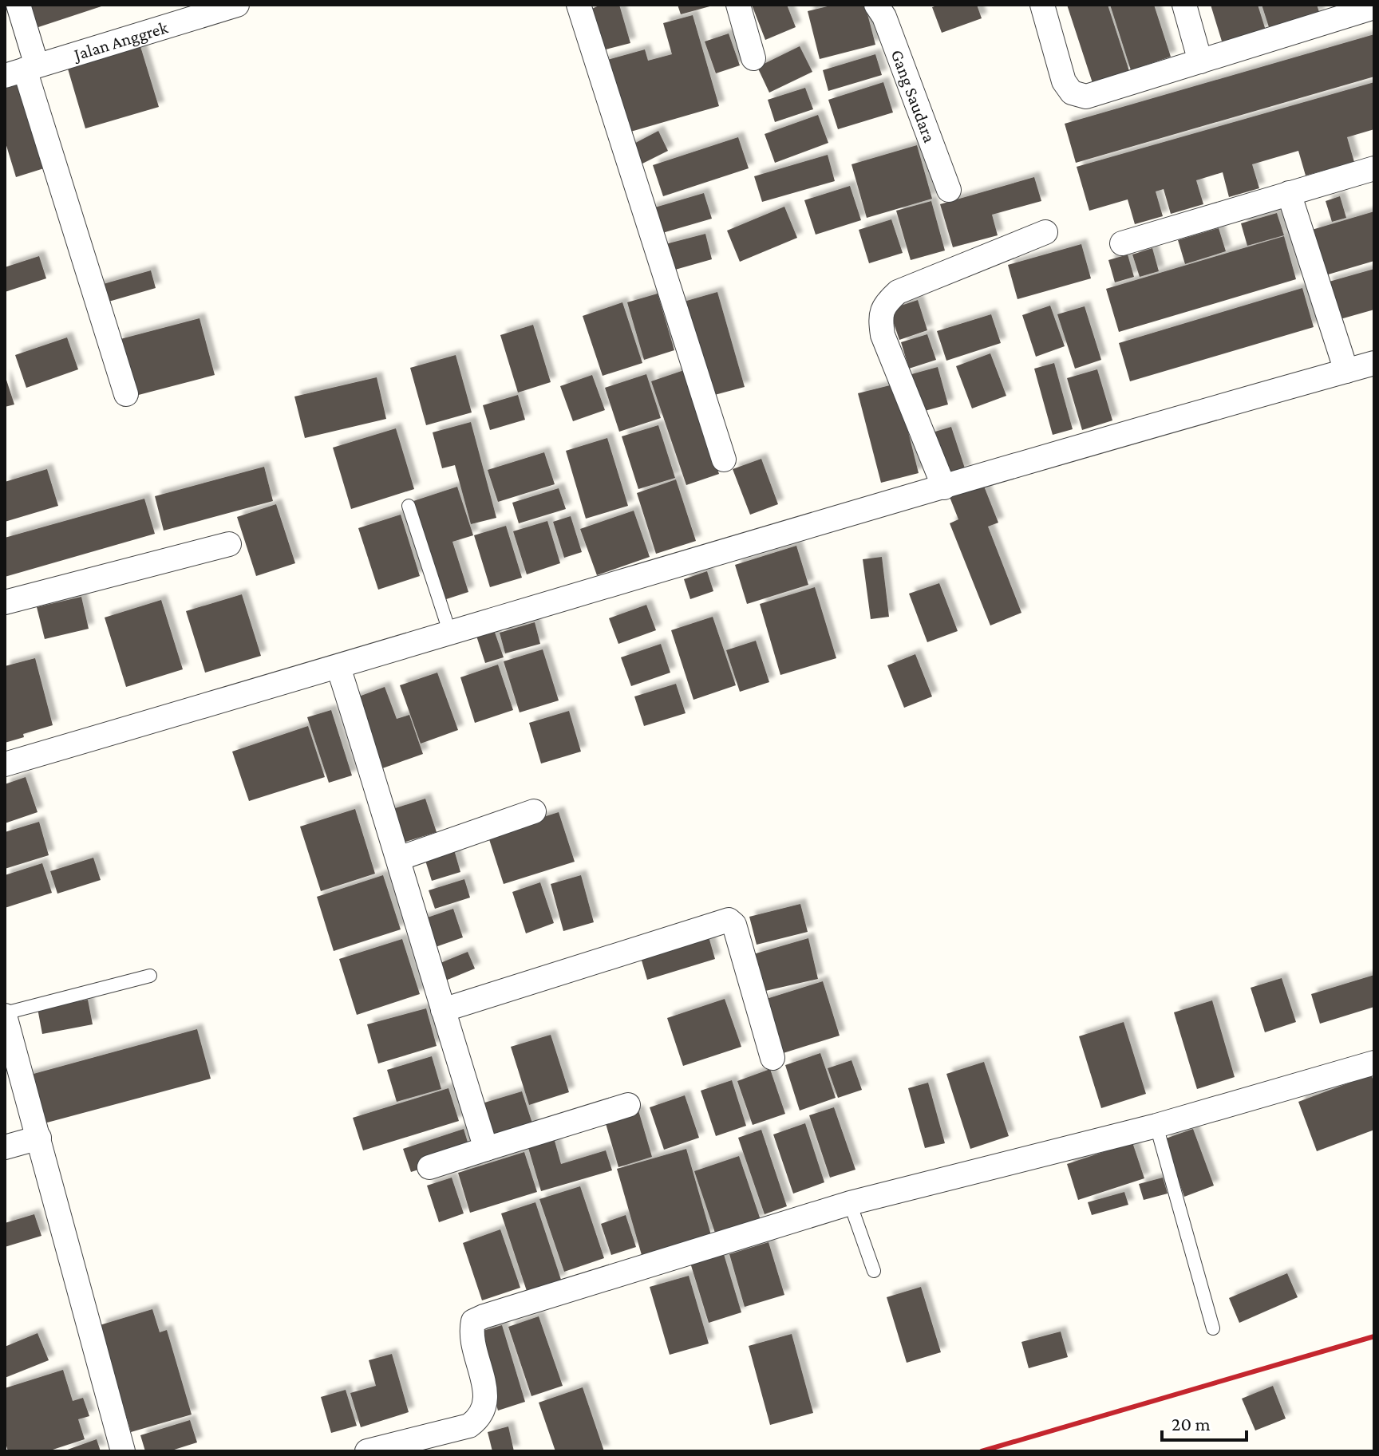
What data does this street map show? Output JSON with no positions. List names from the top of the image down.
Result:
{
  "streets": {
    "street": ["Jalan Anggrek", "Gang Saudara"]
  },
  "scale_bar": "20 m"
}
